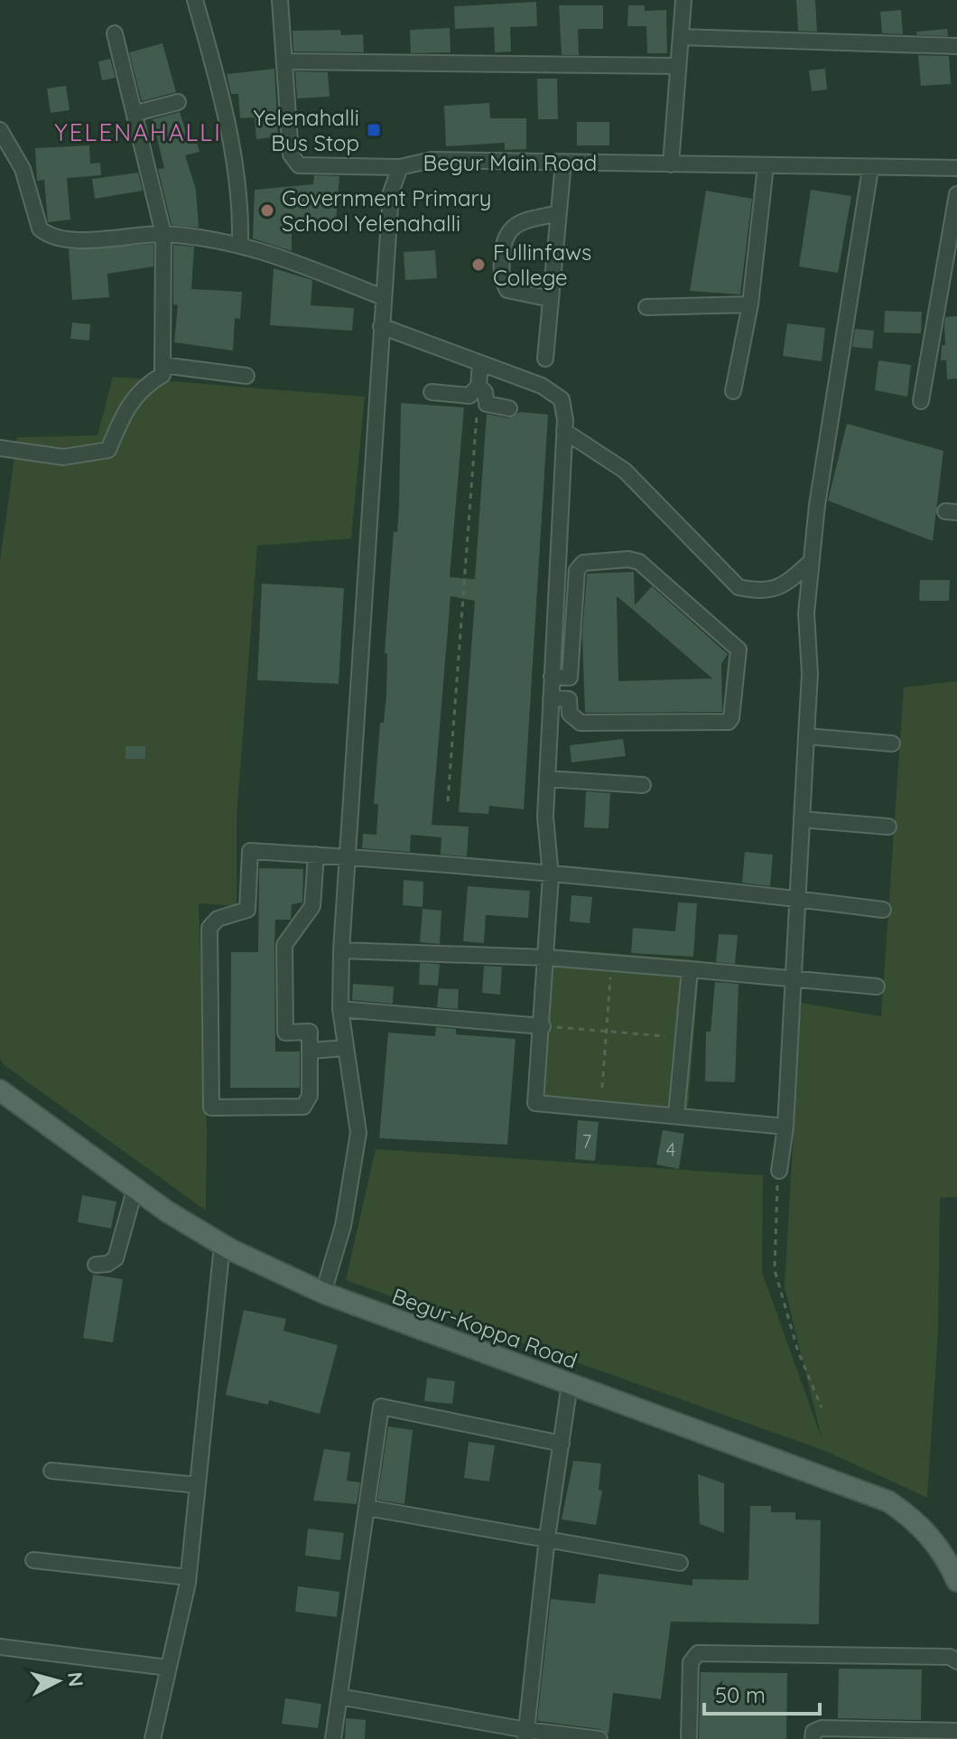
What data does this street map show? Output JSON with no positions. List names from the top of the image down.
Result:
{
  "streets": {
    "main road": ["Begur-Koppa Road"],
    "street": ["Begur Main Road"]
  },
  "crossings": [
    ["Begur Main Road", "Begur-Koppa Road"]
  ],
  "districts": ["YELENAHALLI"],
  "places": {
    "transit": ["Yelenahalli Bus Stop"],
    "other": ["Government Primary School Yelenahalli", "Fullinfaws College"]
  },
  "house_numbers": ["7", "4"],
  "scale_bar": "50 m",
  "north": "right"
}
